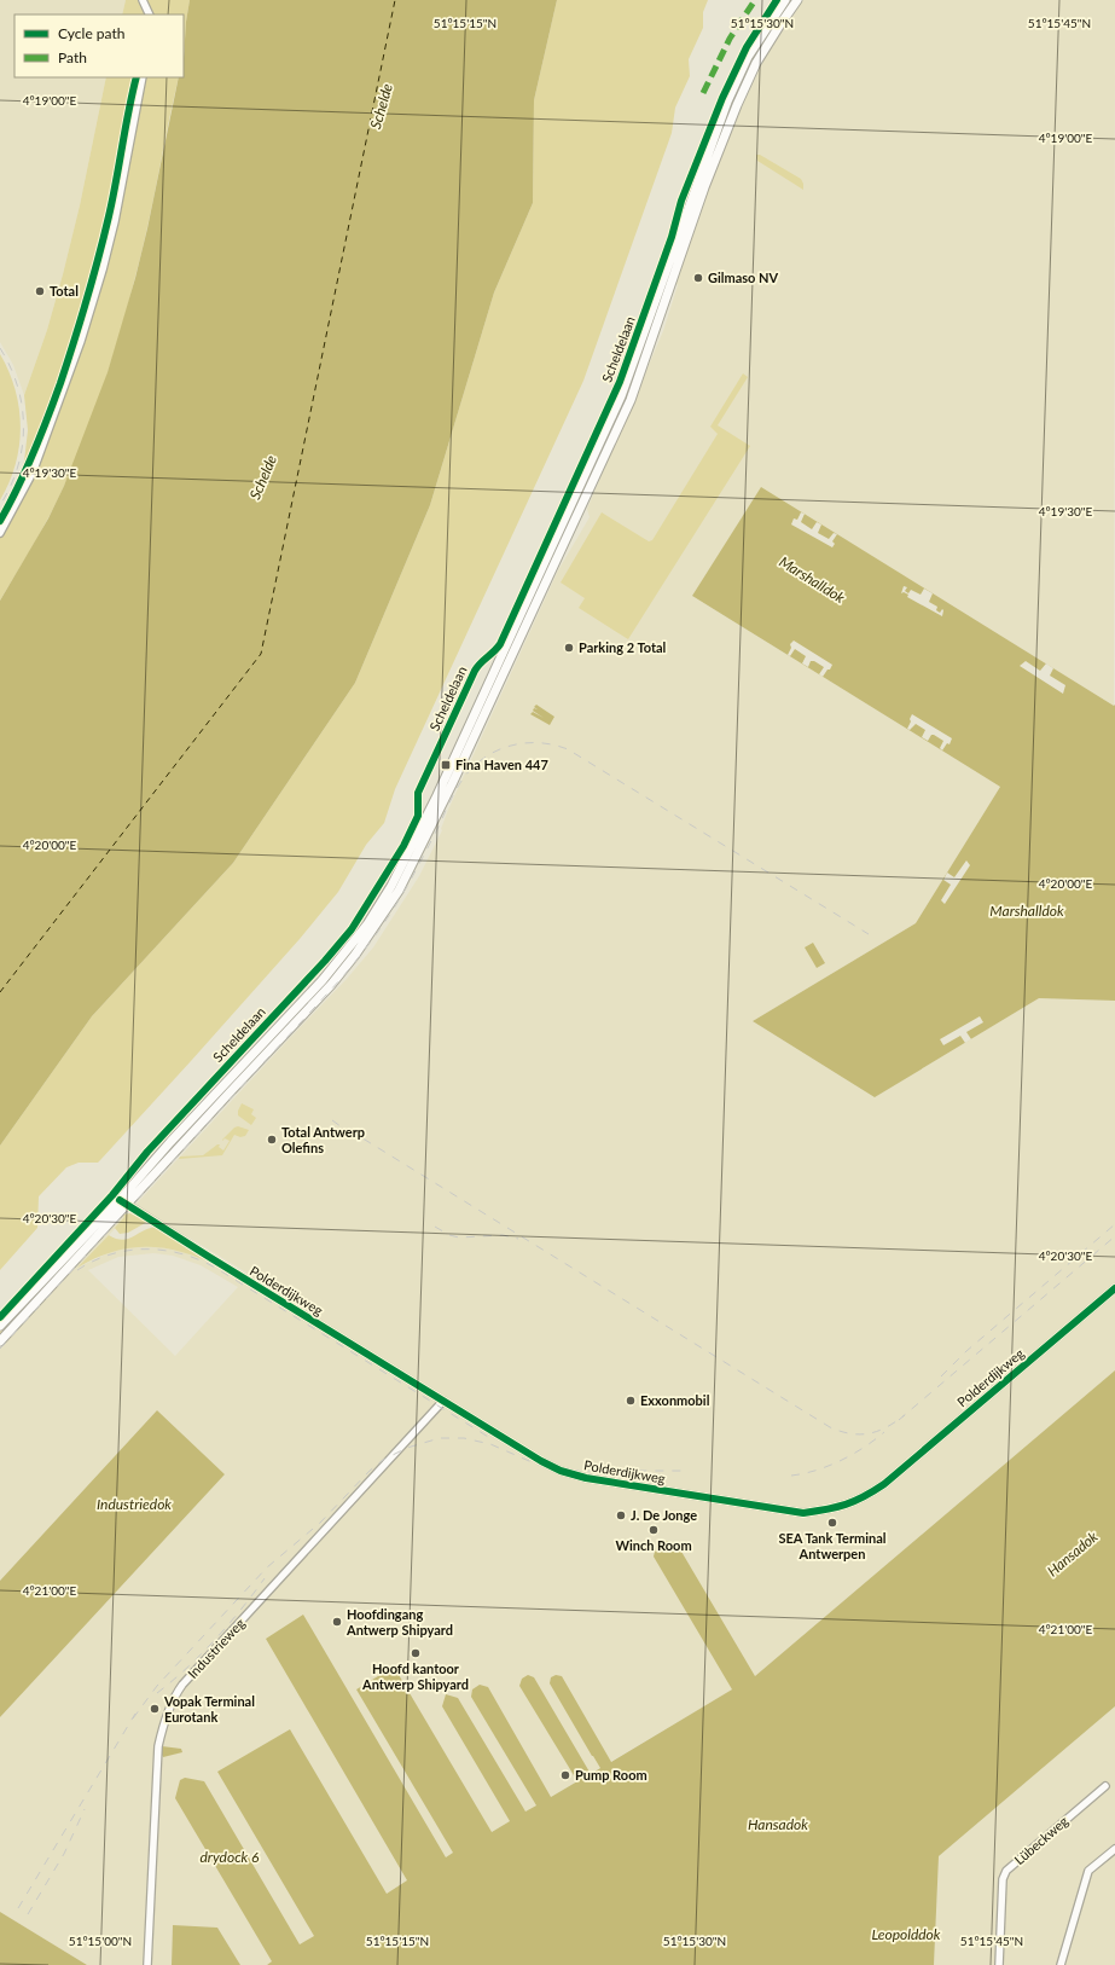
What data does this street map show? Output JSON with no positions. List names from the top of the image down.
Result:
{
  "streets": {
    "main road": ["Scheldelaan"],
    "street": ["Polderdijkweg", "Industrieweg", "Lübeckweg"]
  },
  "crossings": [
    ["Scheldelaan", "Polderdijkweg"],
    ["Polderdijkweg", "Industrieweg"]
  ],
  "water": [
    "Schelde",
    "Marshalldok",
    "Industriedok",
    "Hansadok",
    "drydock 6",
    "Leopolddok"
  ],
  "places": {
    "other": [
      "Gilmaso NV",
      "Total",
      "Parking 2 Total",
      "Total Antwerp Olefins",
      "Exxonmobil",
      "J. De Jonge",
      "SEA Tank Terminal Antwerpen",
      "Winch Room",
      "Hoofdingang Antwerp Shipyard",
      "Hoofd kantoor Antwerp Shipyard",
      "Vopak Terminal Eurotank",
      "Pump Room"
    ],
    "transit": ["Fina Haven 447"]
  },
  "legend": ["Cycle path", "Path"],
  "coordinates": [
    "51°15'15\"N",
    "51°15'30\"N",
    "51°15'45\"N",
    "4°19'00\"E",
    "4°19'30\"E",
    "4°20'00\"E",
    "4°20'30\"E",
    "4°21'00\"E",
    "51°15'00\"N"
  ]
}
